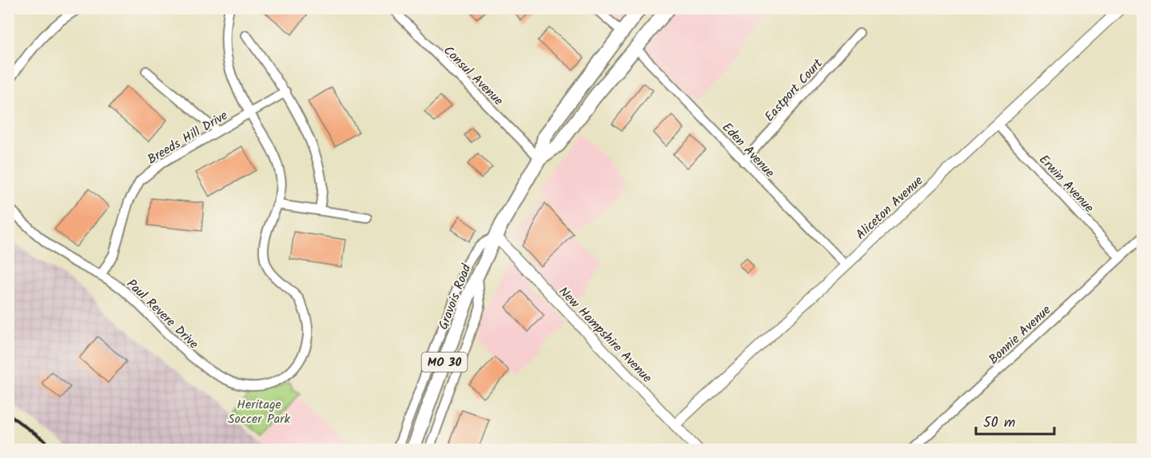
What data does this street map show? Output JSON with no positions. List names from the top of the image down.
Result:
{
  "streets": {
    "main road": ["Gravois Road", "MO 30"],
    "street": [
      "Consul Avenue",
      "Eastport Court",
      "Breeds Hill Drive",
      "Eden Avenue",
      "Erwin Avenue",
      "Aliceton Avenue",
      "Paul Revere Drive",
      "New Hampshire Avenue",
      "Bonnie Avenue"
    ]
  },
  "crossings": [
    ["Consul Avenue", "Gravois Road"],
    ["Eastport Court", "Eden Avenue"],
    ["Breeds Hill Drive", "Paul Revere Drive"],
    ["Eden Avenue", "Aliceton Avenue"],
    ["Eden Avenue", "Gravois Road"],
    ["Erwin Avenue", "Aliceton Avenue"],
    ["Erwin Avenue", "Bonnie Avenue"],
    ["Aliceton Avenue", "New Hampshire Avenue"],
    ["Gravois Road", "New Hampshire Avenue"]
  ],
  "parks": ["Heritage Soccer Park"],
  "scale_bar": "50 m"
}
